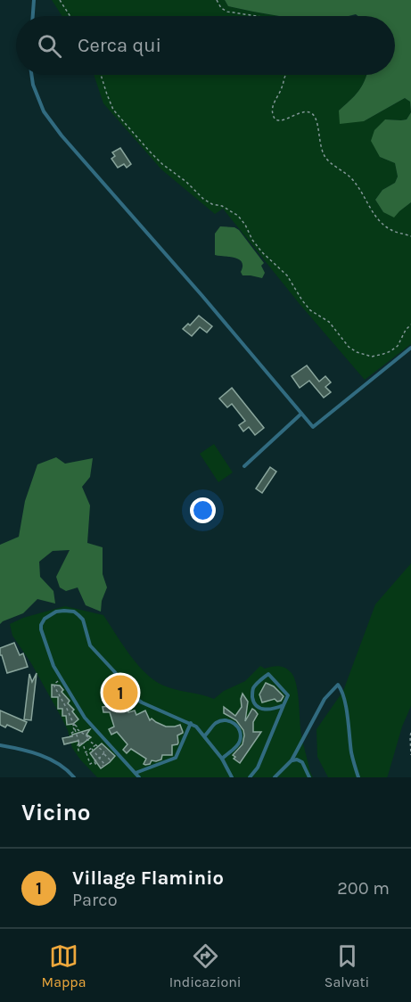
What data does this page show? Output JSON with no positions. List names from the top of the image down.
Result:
{
  "page": {
    "search": "Cerca qui",
    "pins": "1",
    "heading": "Vicino",
    "list": [
      {
        "mark": "1",
        "name": "Village Flaminio",
        "note": "Parco",
        "value": "200 m"
      }
    ],
    "nav": ["Mappa", "Indicazioni", "Salvati"]
  }
}
